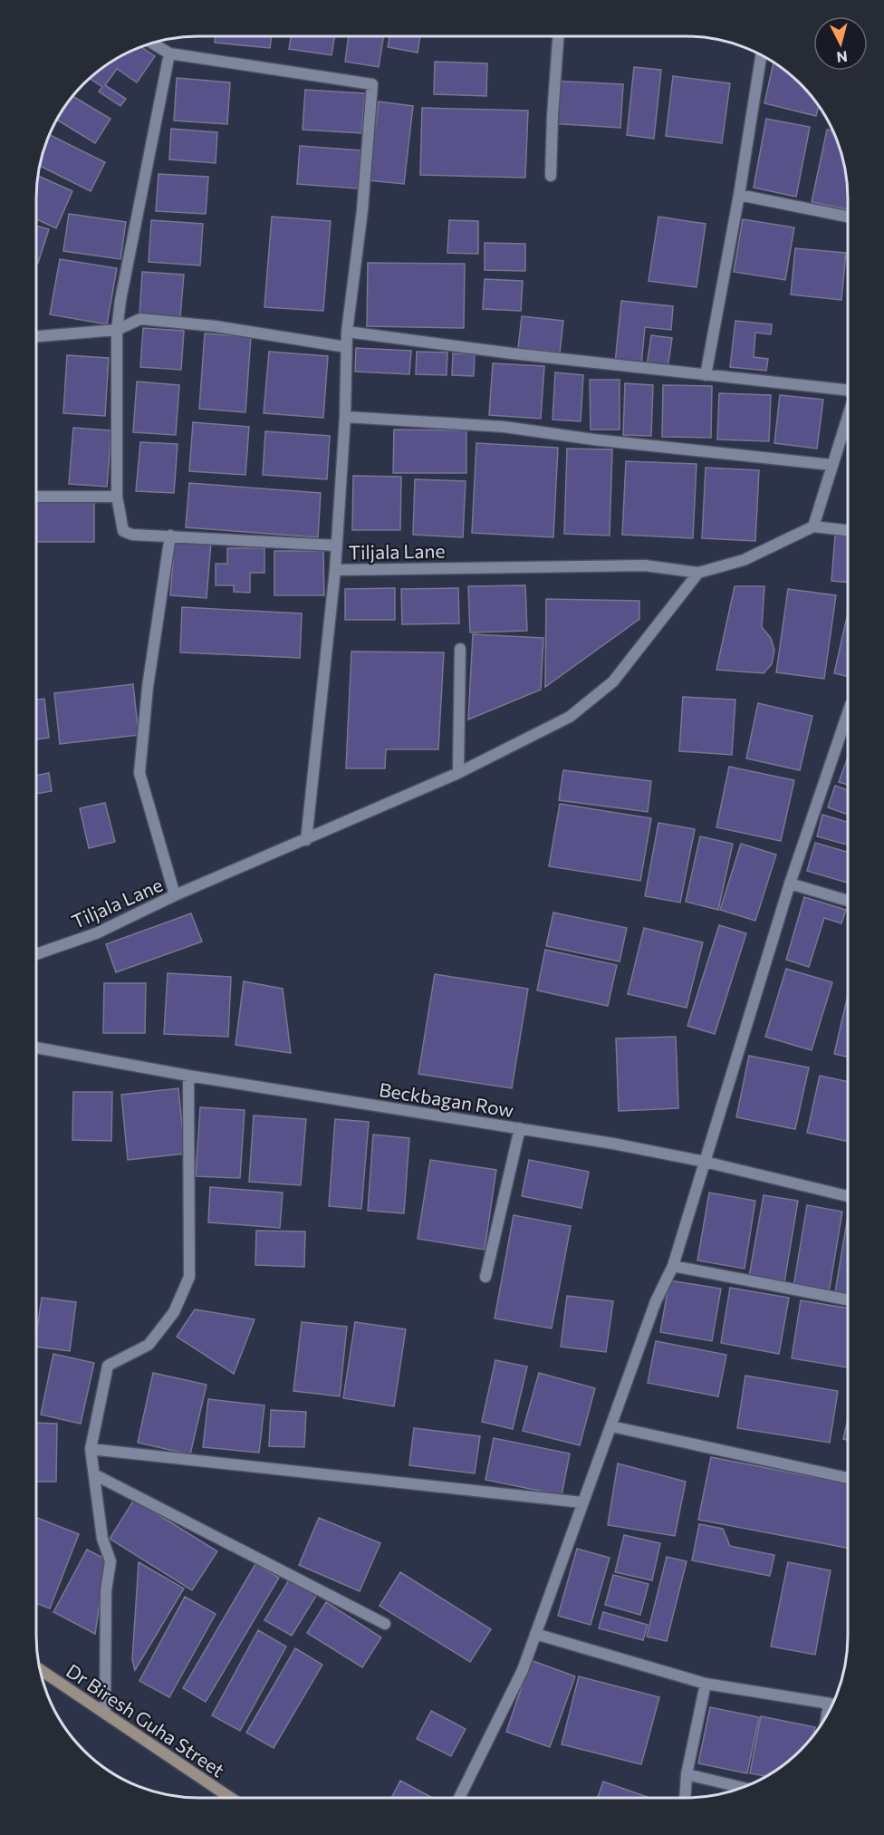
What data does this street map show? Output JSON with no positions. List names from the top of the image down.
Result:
{
  "streets": {
    "main road": ["Dr Biresh Guha Street"],
    "street": ["Tiljala Lane", "Beckbagan Row"]
  },
  "north": "bottom"
}
